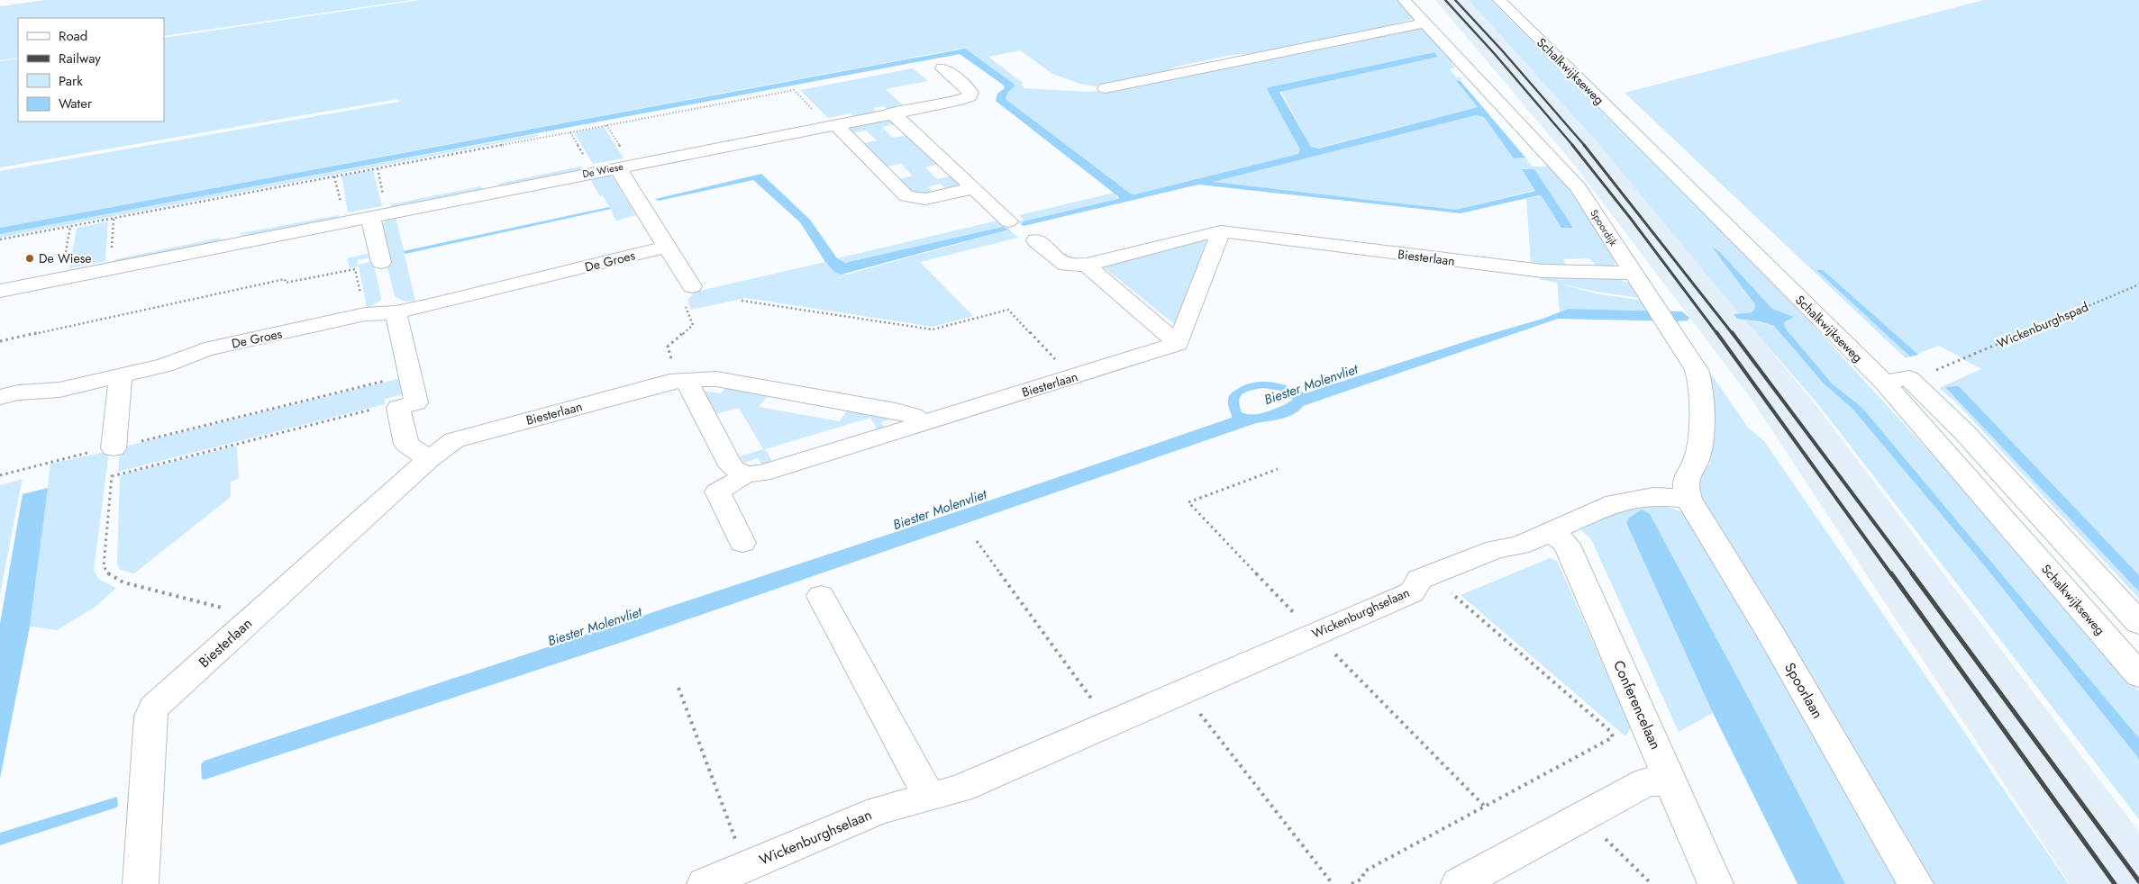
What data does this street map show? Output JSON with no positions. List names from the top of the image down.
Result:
{
  "streets": {
    "street": [
      "Schalkwijkseweg",
      "De Wiese",
      "Spoordijk",
      "Biesterlaan",
      "De Groes",
      "Wickenburghselaan",
      "Spoorlaan",
      "Conferencelaan"
    ],
    "path": ["Wickenburghspad"]
  },
  "crossings": [
    ["Spoordijk", "Biesterlaan"],
    ["Spoordijk", "Wickenburghselaan"],
    ["Spoordijk", "Spoorlaan"],
    ["Wickenburghselaan", "Spoorlaan"],
    ["Wickenburghselaan", "Conferencelaan"]
  ],
  "water": ["Biester Molenvliet"],
  "places": ["De Wiese"],
  "legend": [
    "Road",
    "Railway",
    "Park",
    "Water"
  ]
}
